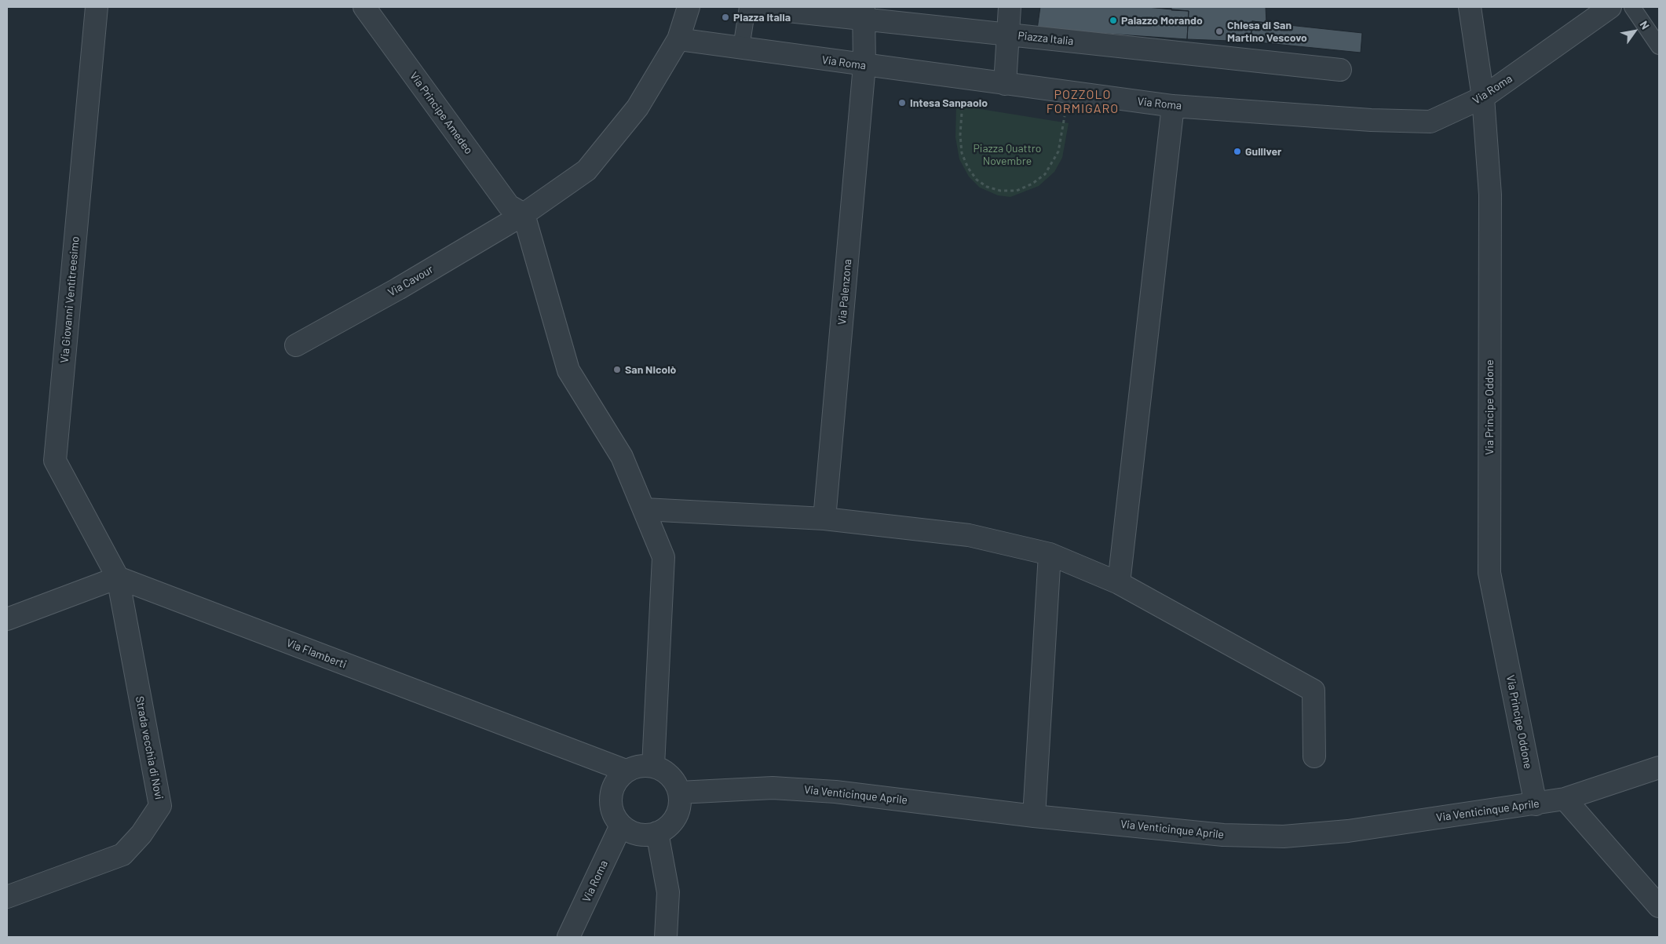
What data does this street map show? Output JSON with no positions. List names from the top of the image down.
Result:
{
  "streets": {
    "street": [
      "Piazza Italia",
      "Via Roma",
      "Via Principe Amedeo",
      "Via Cavour",
      "Via Palenzona",
      "Via Giovanni Ventitreesimo",
      "Via Principe Oddone",
      "Via Flamberti",
      "Strada vecchia di Novi",
      "Via Venticinque Aprile"
    ]
  },
  "crossings": [
    ["Piazza Italia", "Via Palenzona"],
    ["Via Roma", "Via Cavour"],
    ["Via Roma", "Via Palenzona"],
    ["Via Roma", "Via Principe Oddone"],
    ["Via Roma", "Via Flamberti"],
    ["Via Roma", "Via Venticinque Aprile"],
    ["Via Principe Amedeo", "Via Cavour"],
    ["Via Giovanni Ventitreesimo", "Via Flamberti"],
    ["Via Giovanni Ventitreesimo", "Strada vecchia di Novi"],
    ["Via Principe Oddone", "Via Venticinque Aprile"],
    ["Via Flamberti", "Strada vecchia di Novi"],
    ["Via Flamberti", "Via Venticinque Aprile"]
  ],
  "districts": ["POZZOLO FORMIGARO"],
  "parks": ["Piazza Quattro Novembre"],
  "places": [
    "Piazza Italia",
    "Palazzo Morando",
    "Chiesa di San Martino Vescovo",
    "Intesa Sanpaolo",
    "Gulliver",
    "San Nicolò"
  ],
  "north": "top right"
}
